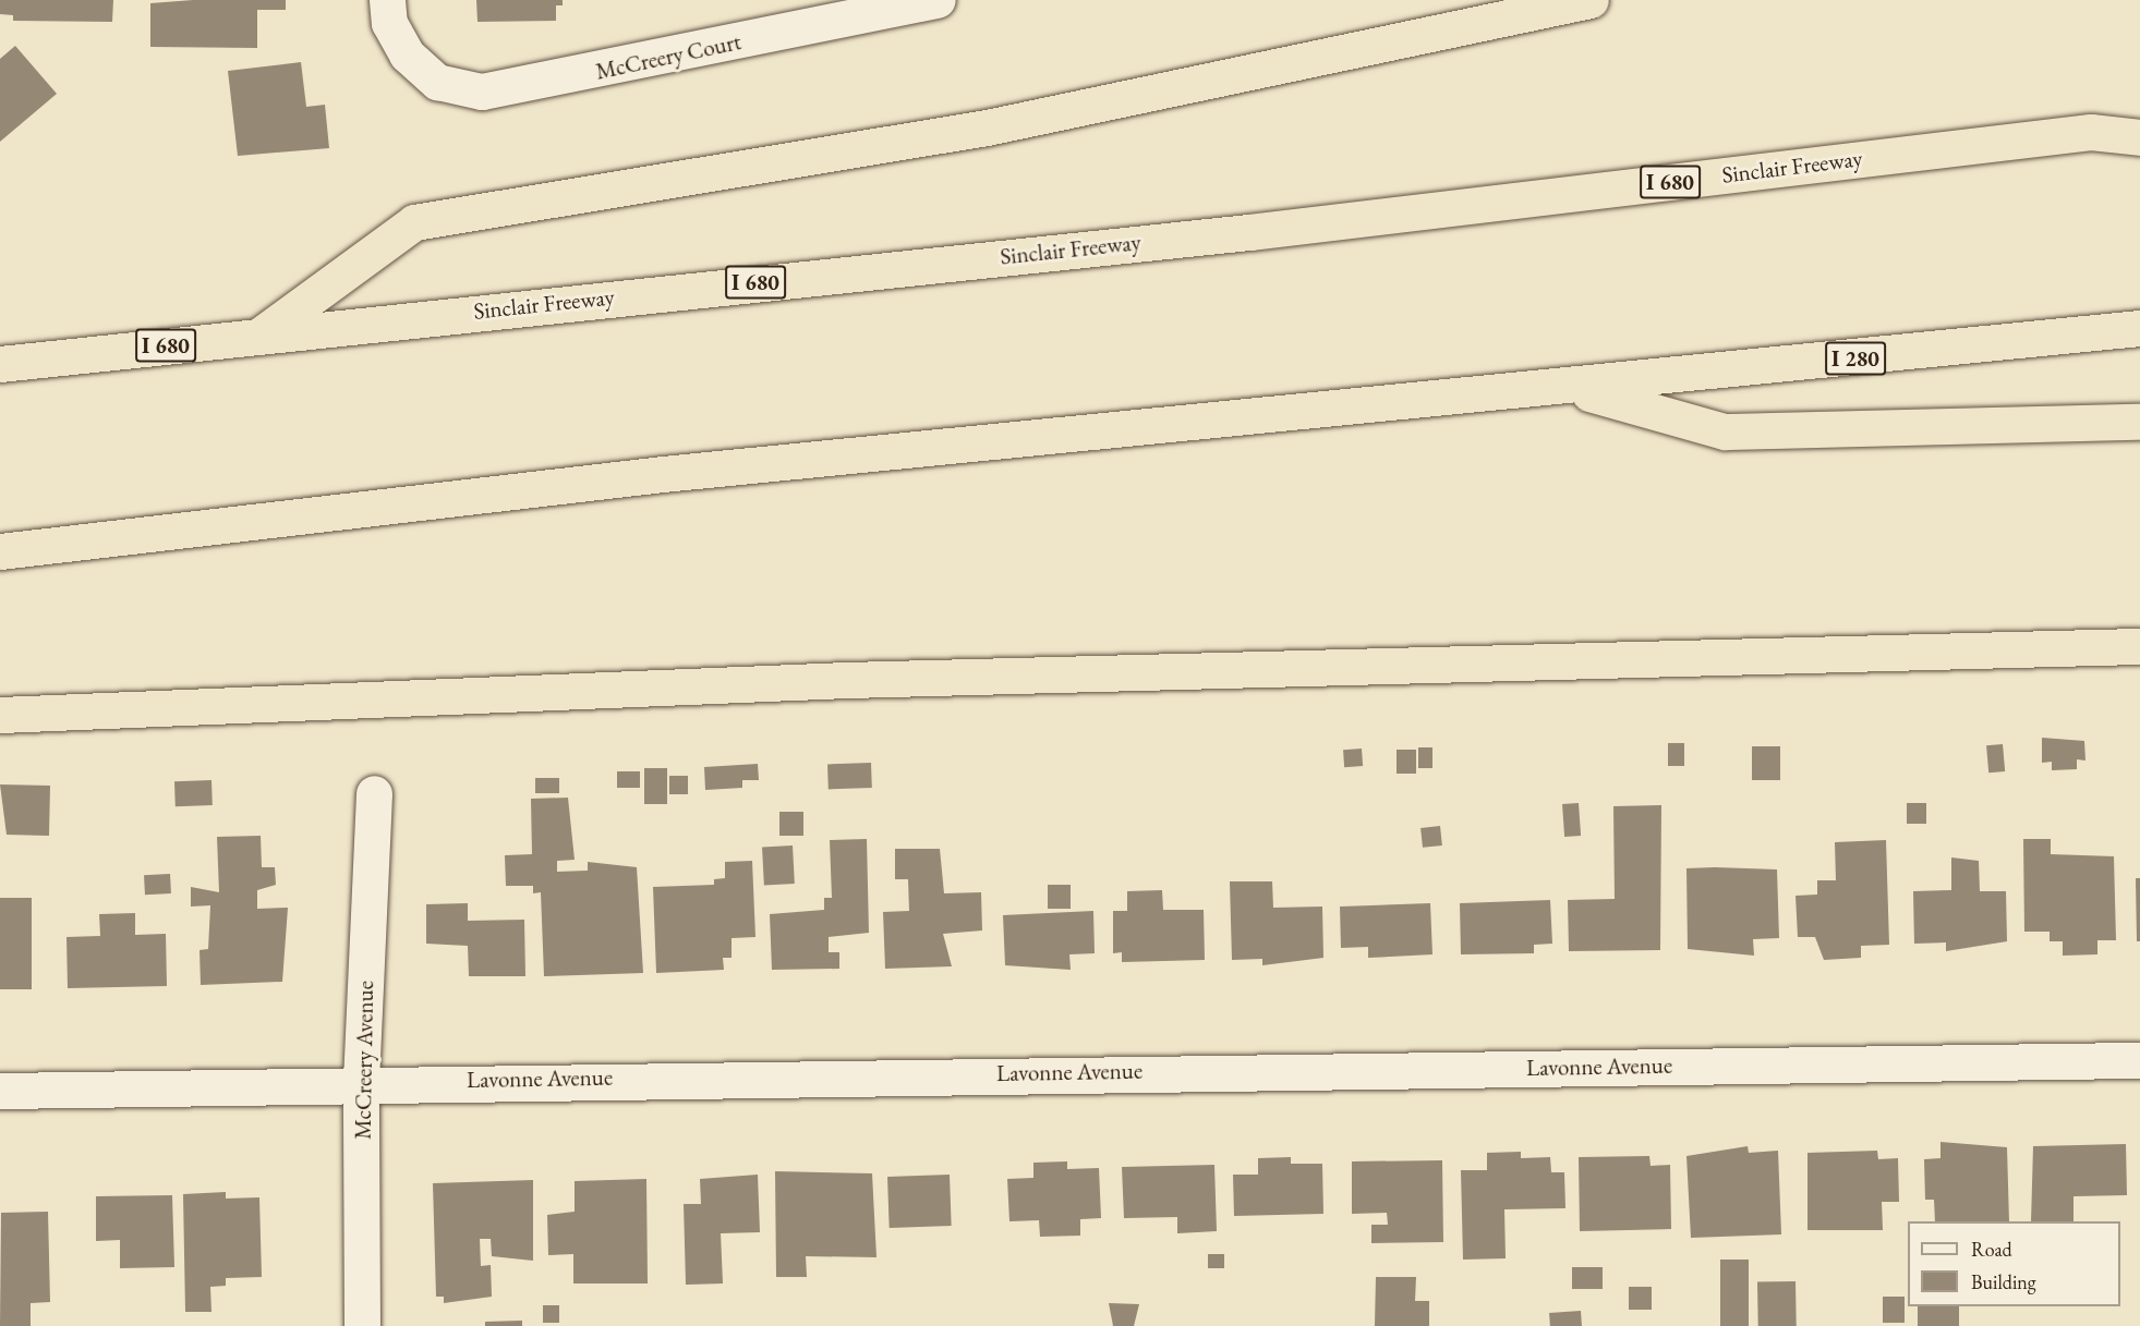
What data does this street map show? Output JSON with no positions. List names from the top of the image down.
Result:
{
  "streets": {
    "highway": ["Sinclair Freeway", "I 680", "I 280"],
    "street": ["McCreery Court", "McCreery Avenue", "Lavonne Avenue"]
  },
  "crossings": [
    ["McCreery Avenue", "Lavonne Avenue"]
  ],
  "legend": ["Road", "Building"]
}
